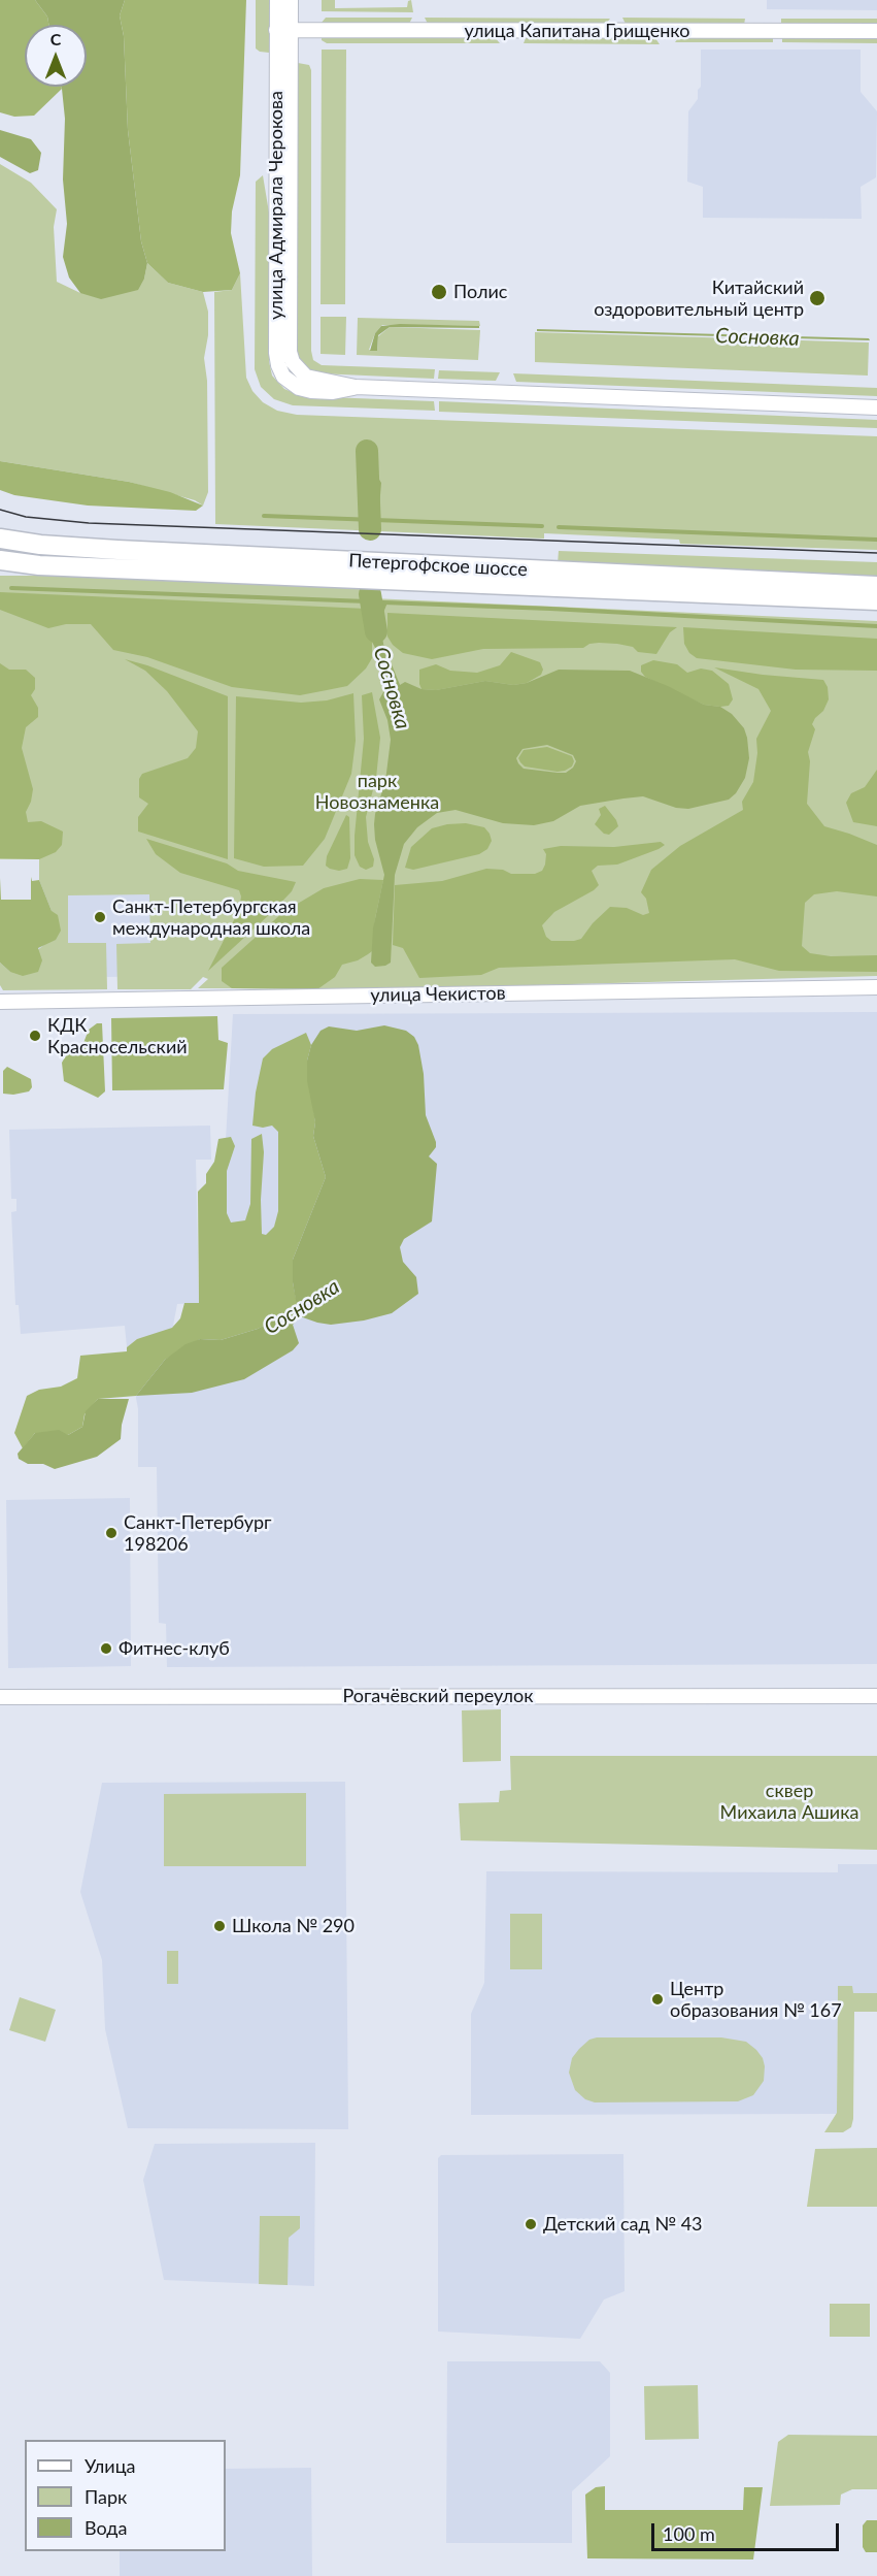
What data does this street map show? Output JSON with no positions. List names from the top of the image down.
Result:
{
  "streets": {
    "main road": ["Петергофское шоссе"],
    "street": [
      "улица Капитана Грищенко",
      "улица Адмирала Черокова",
      "улица Чекистов",
      "Рогачёвский переулок"
    ]
  },
  "crossings": [
    ["улица Капитана Грищенко", "улица Адмирала Черокова"]
  ],
  "water": ["Сосновка"],
  "parks": ["парк Новознаменка", "сквер Михаила Ашика"],
  "places": [
    "Полис",
    "Китайский оздоровительный центр",
    "Санкт-Петербургская международная школа",
    "КДК Красносельский",
    "Санкт-Петербург 198206",
    "Фитнес-клуб",
    "Школа № 290",
    "Центр образования № 167",
    "Детский сад № 43"
  ],
  "legend": ["Улица", "Парк", "Вода"],
  "scale_bar": "100 m",
  "north": "top"
}
